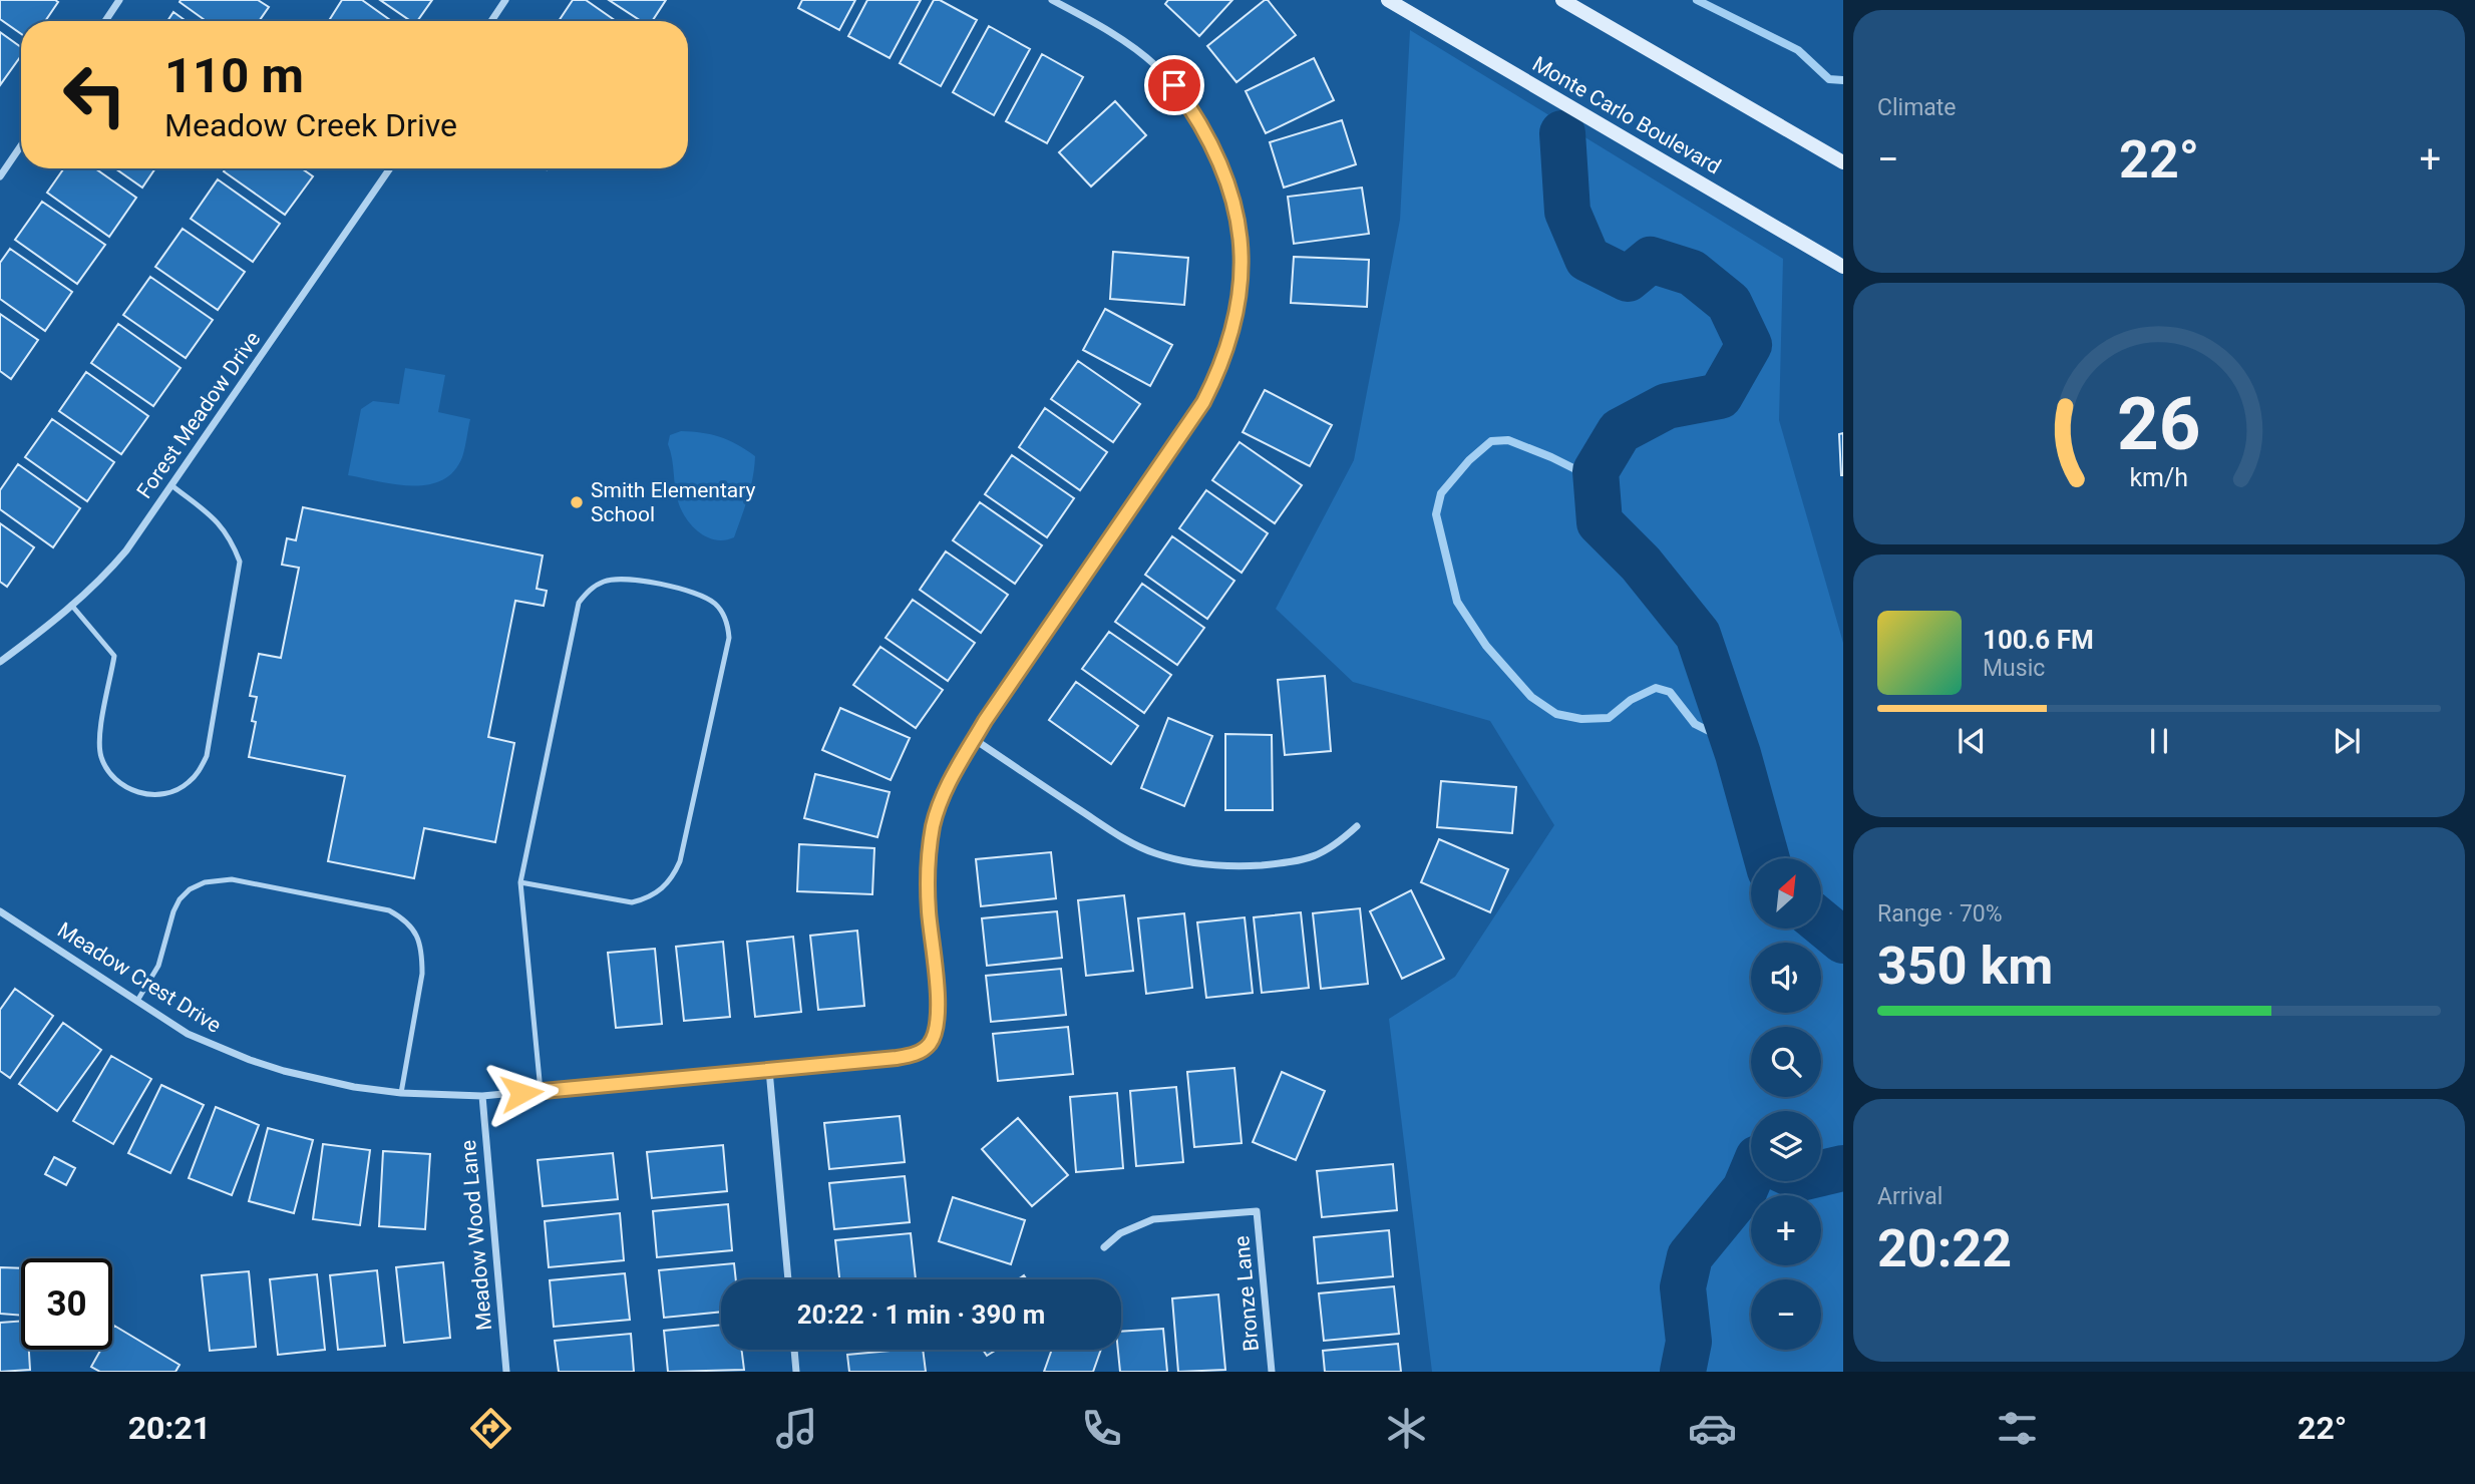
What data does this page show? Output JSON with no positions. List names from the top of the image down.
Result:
{
  "streets": {
    "main road": ["Monte Carlo Boulevard"],
    "street": [
      "Forest Meadow Drive",
      "Meadow Crest Drive",
      "Meadow Wood Lane",
      "Bronze Lane"
    ]
  },
  "crossings": [
    ["Meadow Crest Drive", "Meadow Wood Lane"]
  ],
  "places": ["Smith Elementary School"],
  "north": "top right",
  "page": {
    "tile": [
      "Climate",
      ["Range · 70%", "350 km"],
      ["Arrival", "20:22"]
    ],
    "turn": ["110 m", "Meadow Creek Drive"],
    "heat": ["−", "22°", "+"],
    "song": ["100.6 FM", "Music"],
    "map_buttons": ["+", "−"],
    "limit": "30",
    "trip": "20:22 · 1 min · 390 m",
    "tabs": ["20:21", "22°"],
    "gauge": ["26", "km/h"]
  }
}
